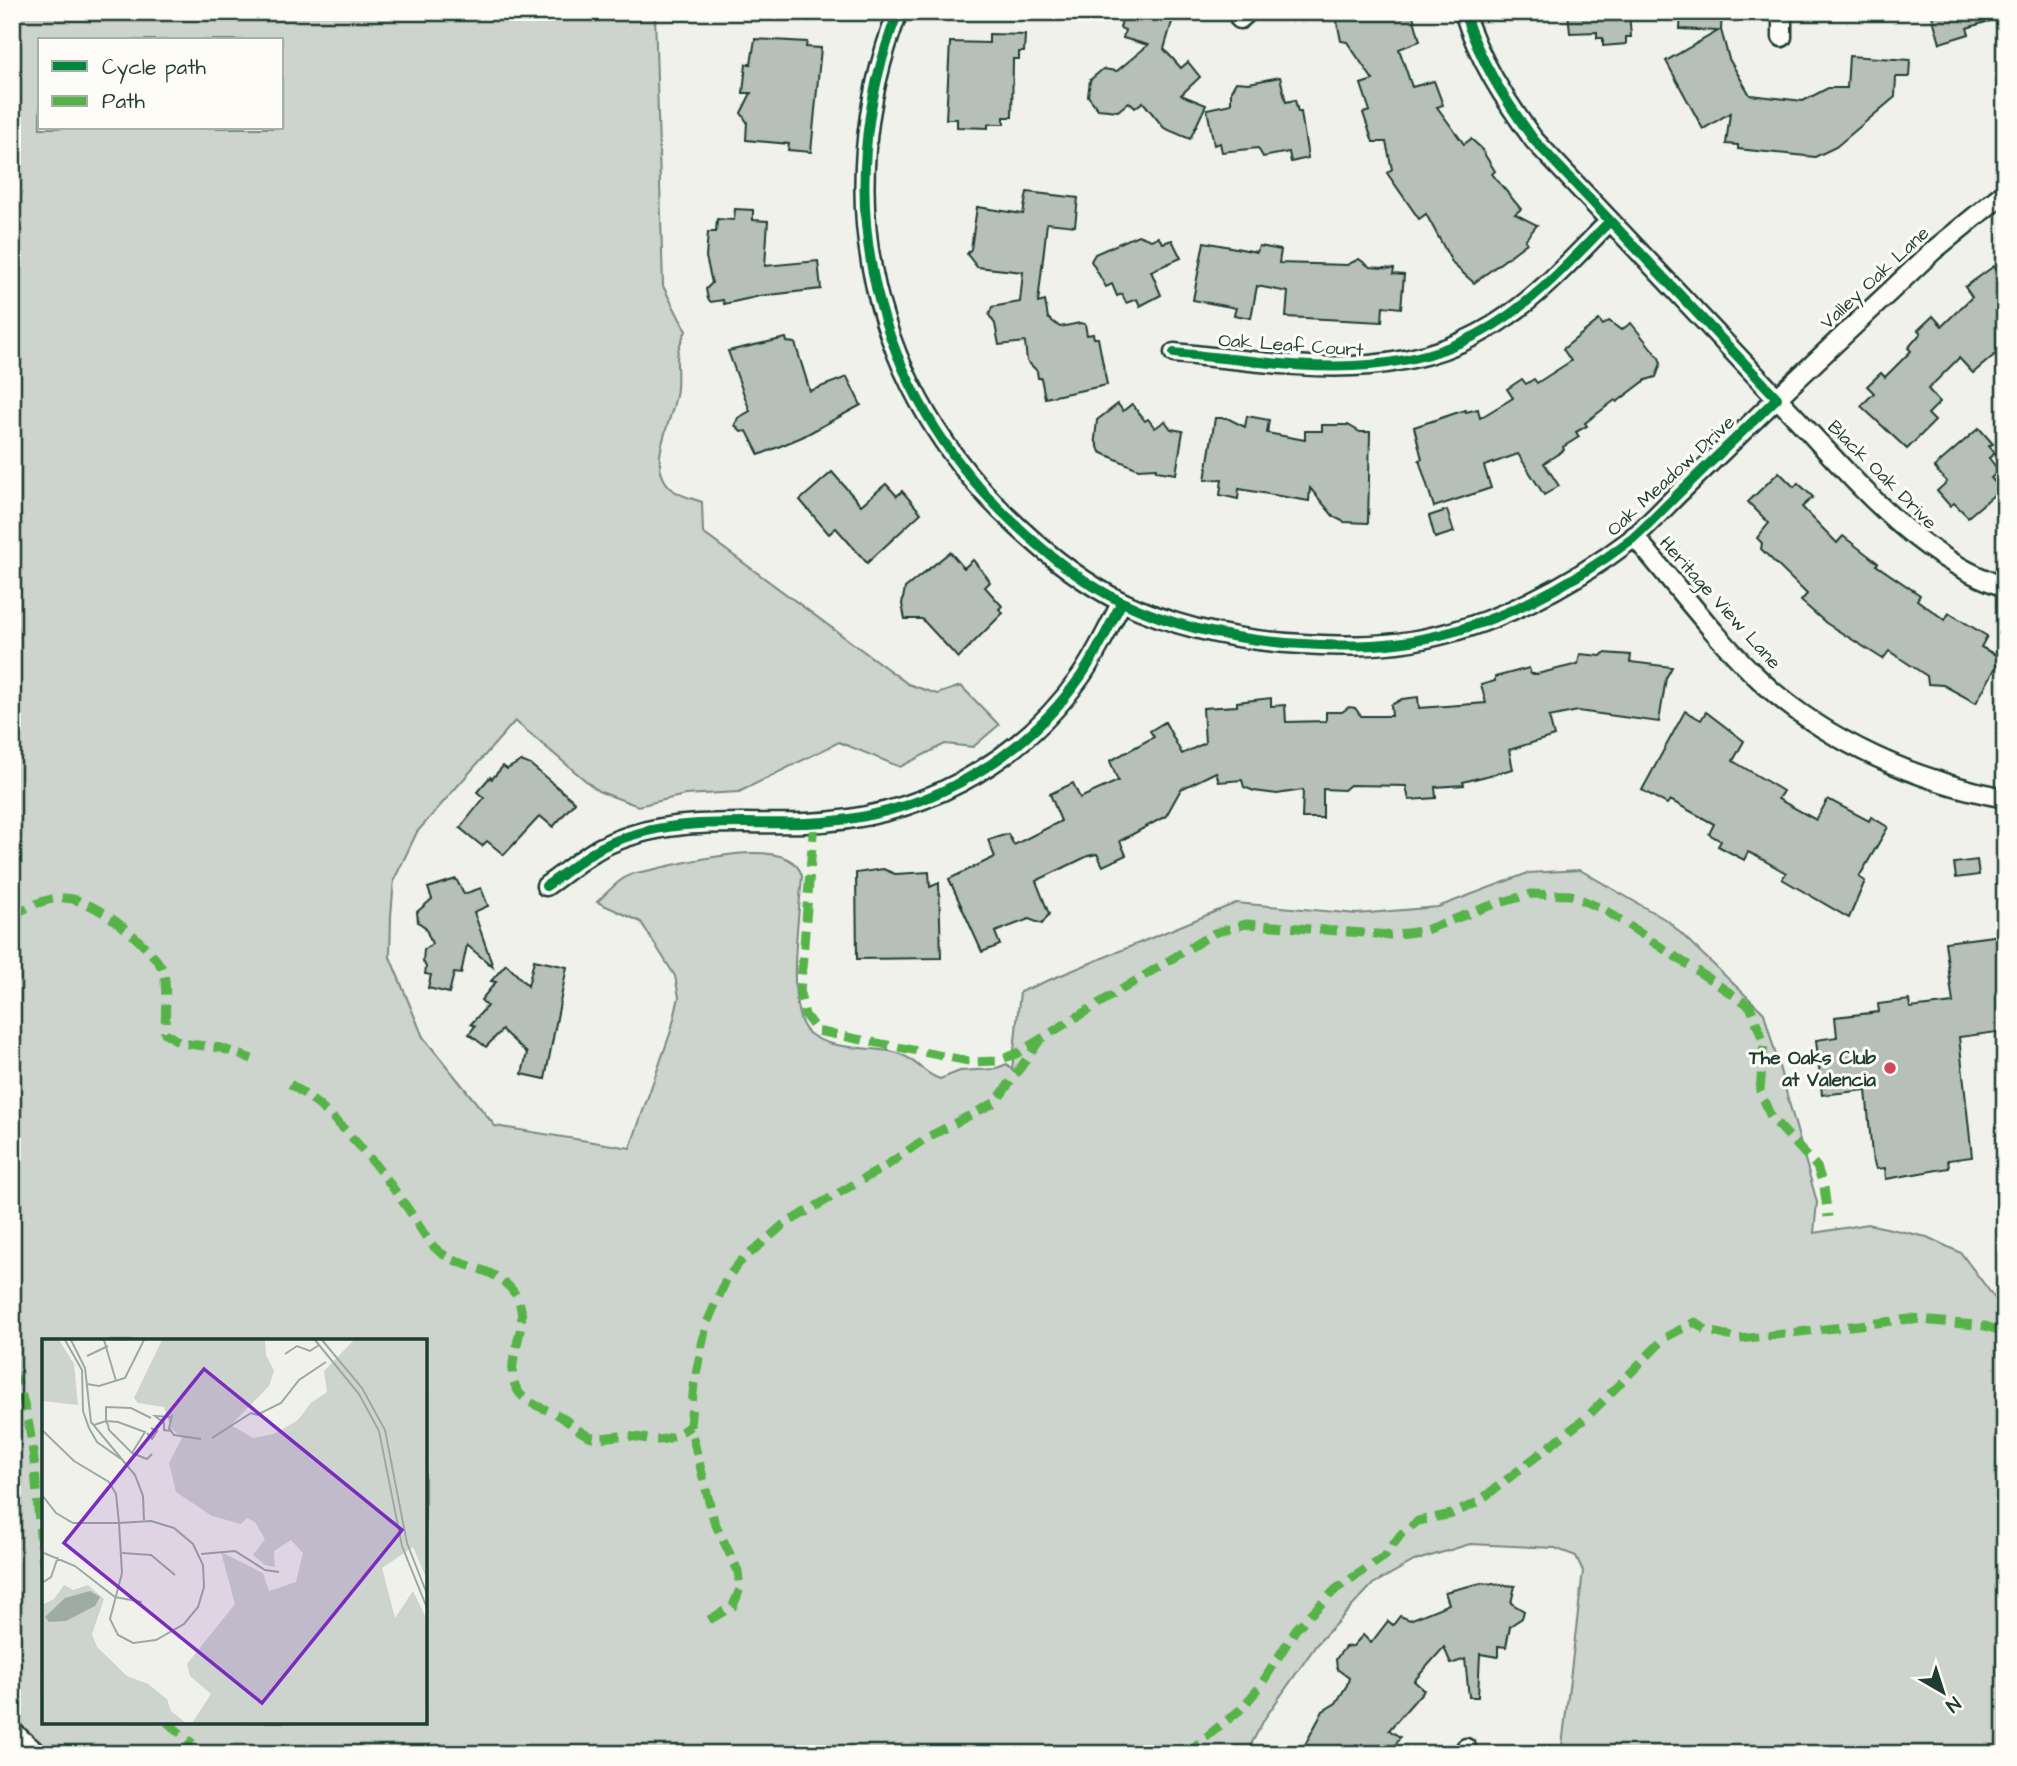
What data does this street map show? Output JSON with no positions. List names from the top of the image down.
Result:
{
  "streets": {
    "street": [
      "Valley Oak Lane",
      "Oak Leaf Court",
      "Black Oak Drive",
      "Oak Meadow Drive",
      "Heritage View Lane"
    ]
  },
  "crossings": [
    ["Valley Oak Lane", "Black Oak Drive"],
    ["Valley Oak Lane", "Oak Meadow Drive"],
    ["Black Oak Drive", "Oak Meadow Drive"],
    ["Oak Meadow Drive", "Heritage View Lane"]
  ],
  "places": ["The Oaks Club at Valencia"],
  "legend": ["Cycle path", "Path"],
  "north": "bottom right"
}
